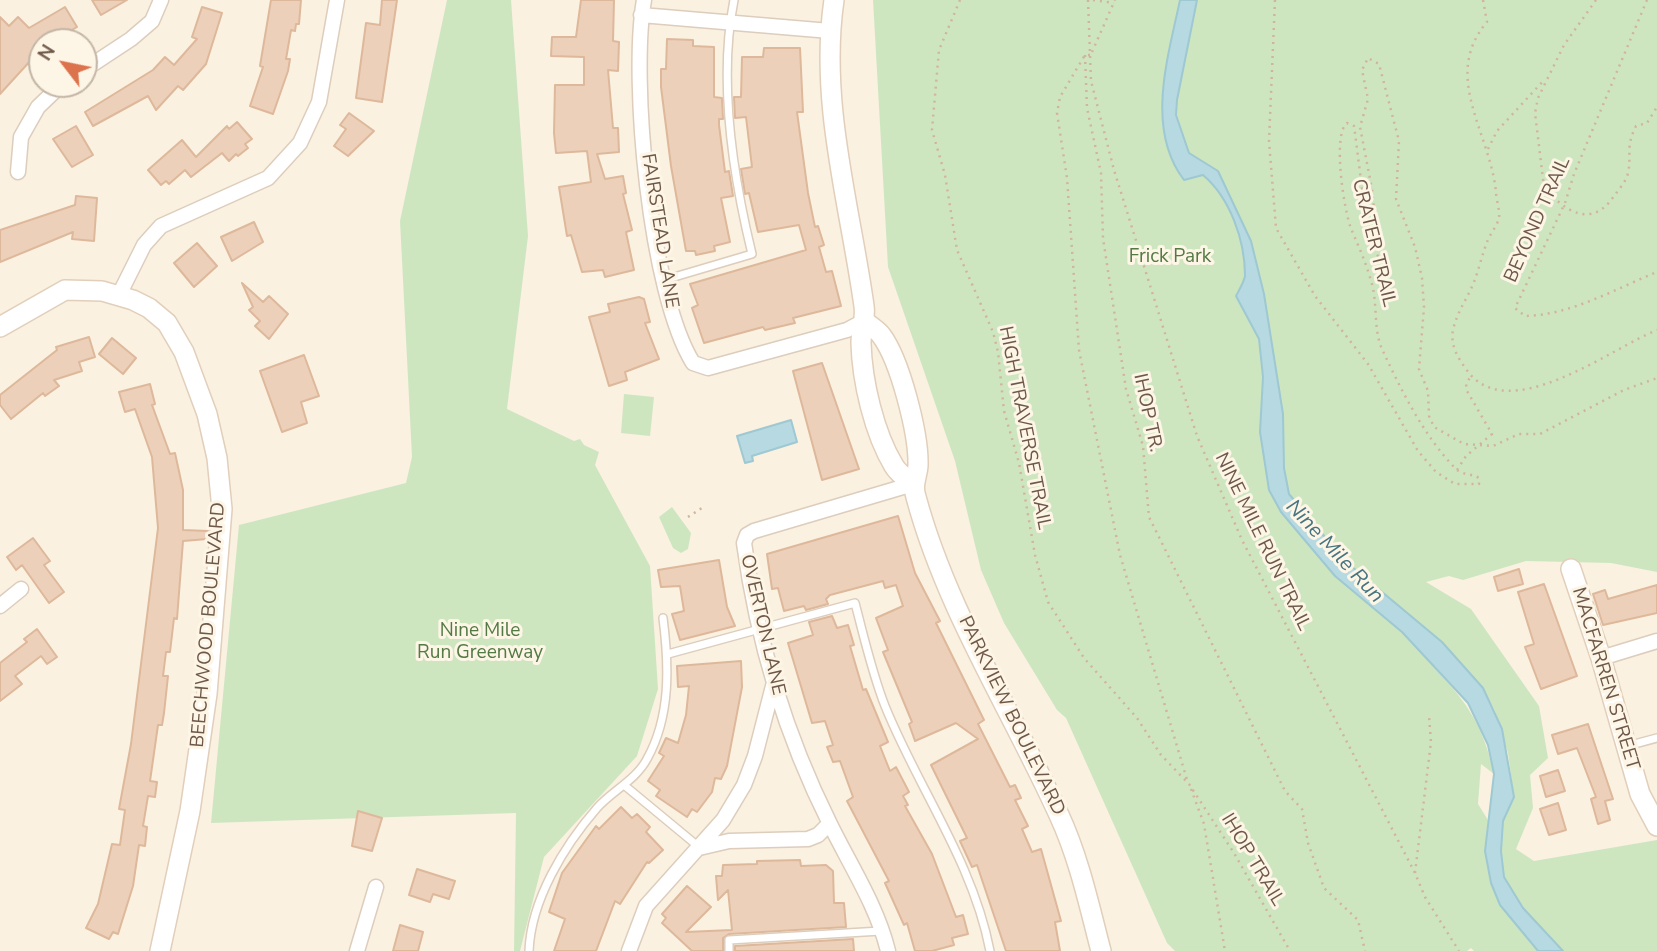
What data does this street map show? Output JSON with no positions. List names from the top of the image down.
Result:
{
  "streets": {
    "street": [
      "FAIRSTEAD LANE",
      "BEECHWOOD BOULEVARD",
      "OVERTON LANE",
      "MACFARREN STREET",
      "PARKVIEW BOULEVARD"
    ],
    "path": [
      "BEYOND TRAIL",
      "CRATER TRAIL",
      "IHOP TR.",
      "HIGH TRAVERSE TRAIL",
      "NINE MILE RUN TRAIL",
      "IHOP TRAIL"
    ]
  },
  "crossings": [
    ["FAIRSTEAD LANE", "PARKVIEW BOULEVARD"],
    ["HIGH TRAVERSE TRAIL", "IHOP TRAIL"],
    ["OVERTON LANE", "PARKVIEW BOULEVARD"]
  ],
  "water": ["Nine Mile Run"],
  "parks": ["Frick Park", "Nine Mile Run Greenway"],
  "north": "top left"
}
